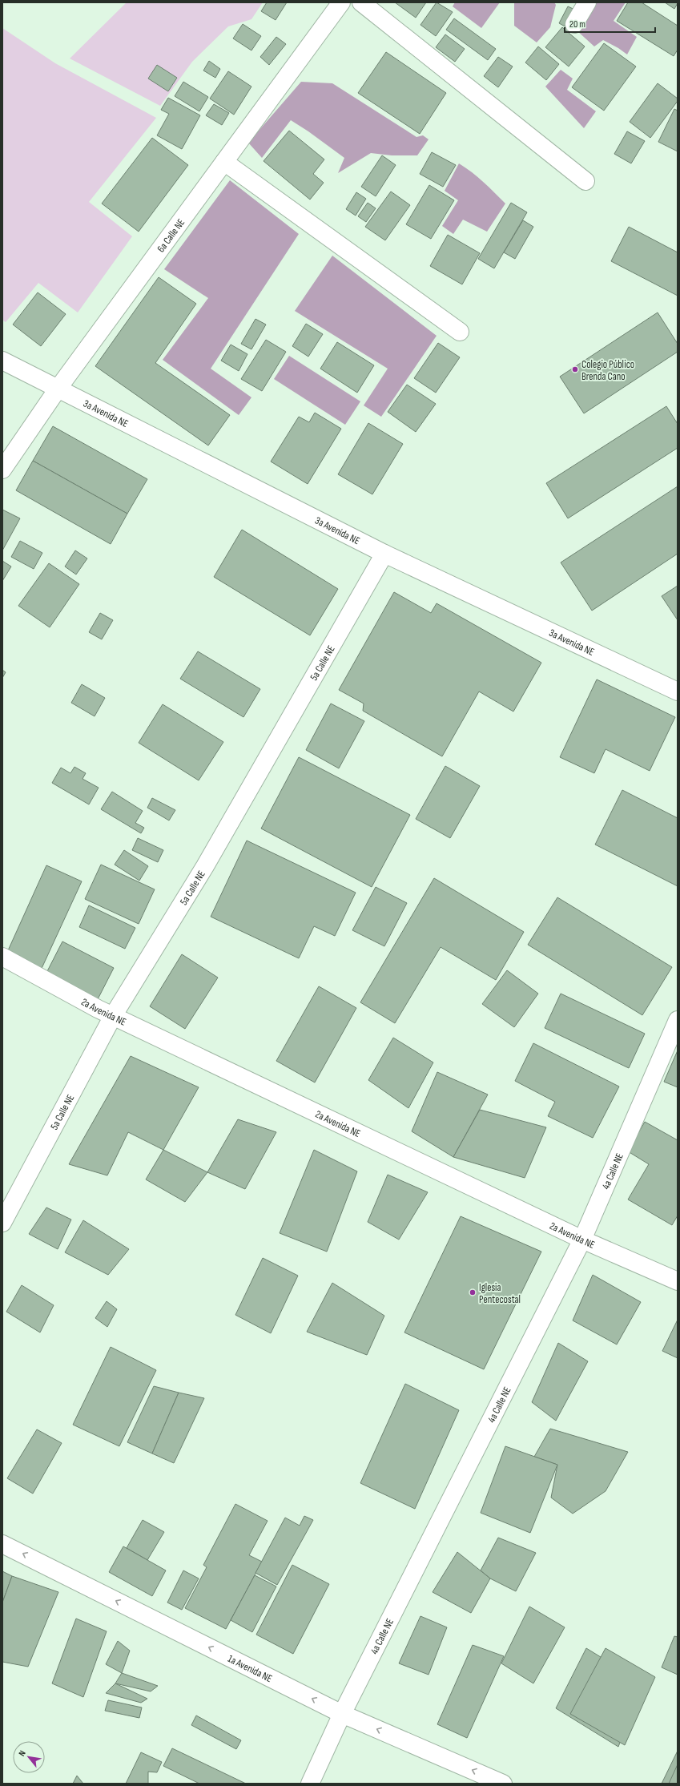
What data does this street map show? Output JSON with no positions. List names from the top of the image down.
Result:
{
  "streets": {
    "street": [
      "6a Calle NE",
      "3a Avenida NE",
      "5a Calle NE",
      "2a Avenida NE",
      "4a Calle NE",
      "1a Avenida NE"
    ]
  },
  "crossings": [
    ["6a Calle NE", "3a Avenida NE"],
    ["3a Avenida NE", "5a Calle NE"],
    ["5a Calle NE", "2a Avenida NE"],
    ["2a Avenida NE", "4a Calle NE"],
    ["4a Calle NE", "1a Avenida NE"]
  ],
  "one_way": ["1a Avenida NE"],
  "places": ["Colegio Público Brenda Cano", "Iglesia Pentecostal"],
  "scale_bar": "20 m",
  "north": "top left"
}
